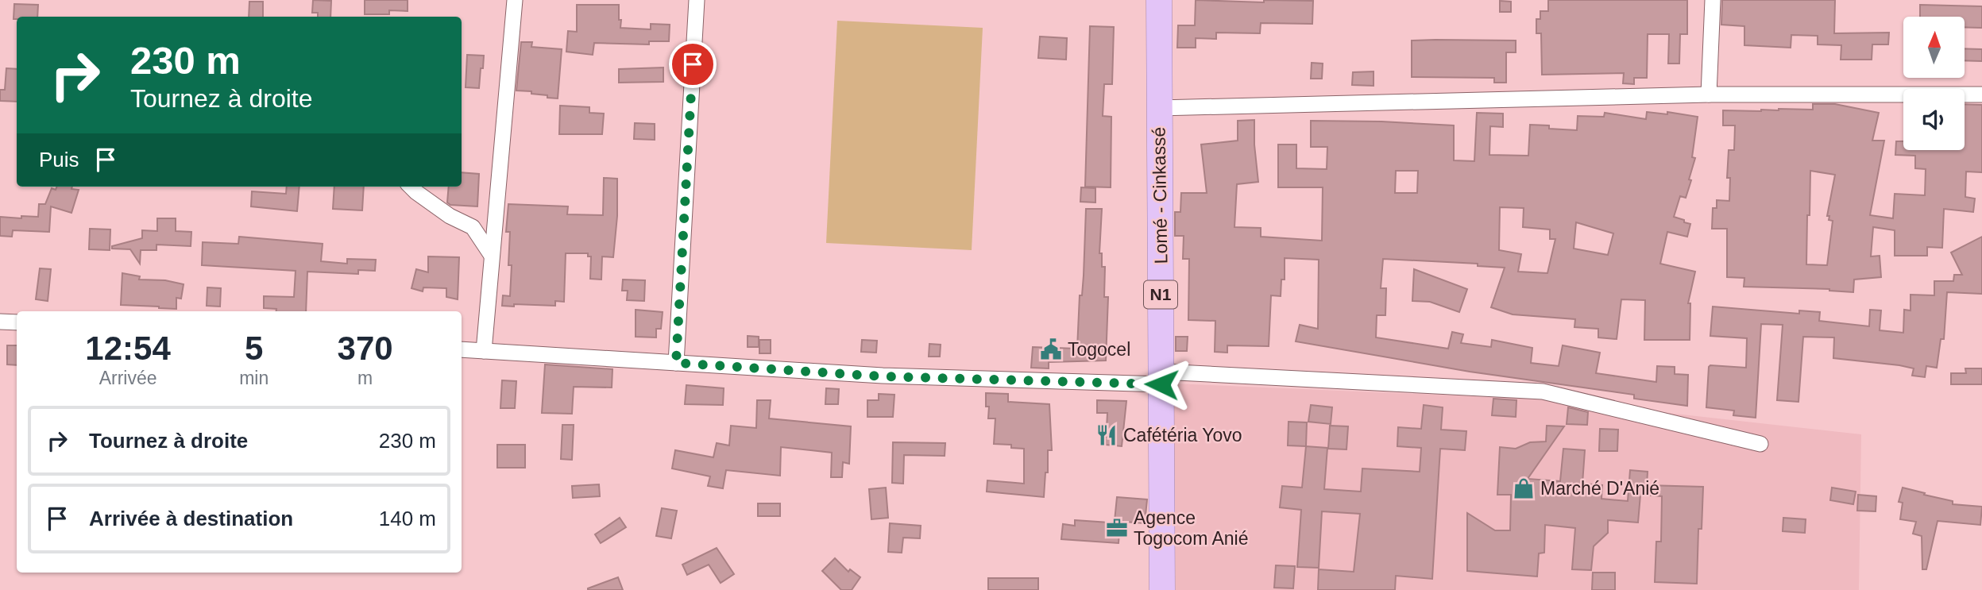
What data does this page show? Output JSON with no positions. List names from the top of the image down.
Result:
{
  "streets": {
    "highway": ["Lomé - Cinkassé", "N1"]
  },
  "places": {
    "public building": ["Togocel"],
    "restaurant": ["Cafétéria Yovo"],
    "shop": ["Marché D'Anié"],
    "office": ["Agence Togocom Anié"]
  },
  "north": "top",
  "page": {
    "turn": ["230 m", "Tournez à droite"],
    "then": "Puis",
    "eta": [
      "12:54",
      "Arrivée",
      "5",
      "min",
      "370",
      "m"
    ],
    "list": [
      {
        "name": "Tournez à droite",
        "value": "230 m"
      },
      {
        "name": "Arrivée à destination",
        "value": "140 m"
      }
    ]
  }
}
